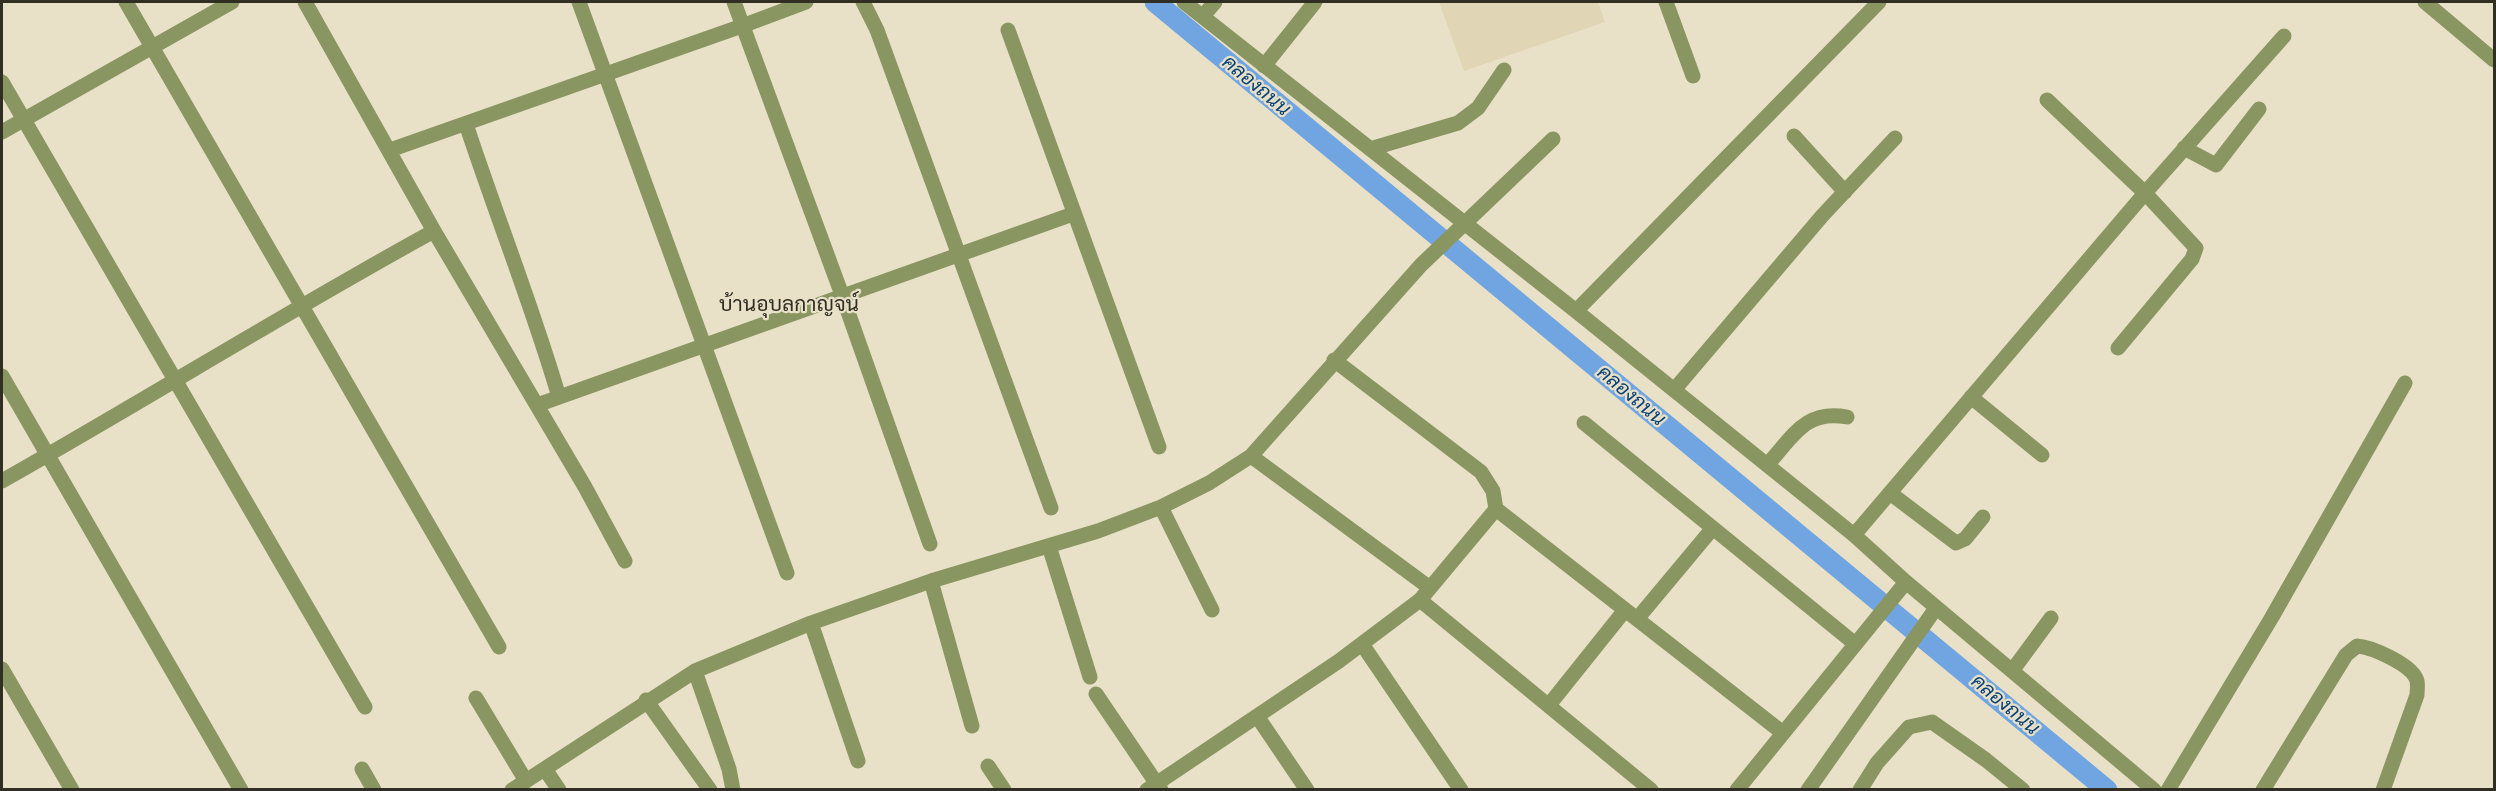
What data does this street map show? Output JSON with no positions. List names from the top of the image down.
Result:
{
  "districts": ["บ้านอุบลกาญจน์"],
  "water": ["คลองถนน"]
}
